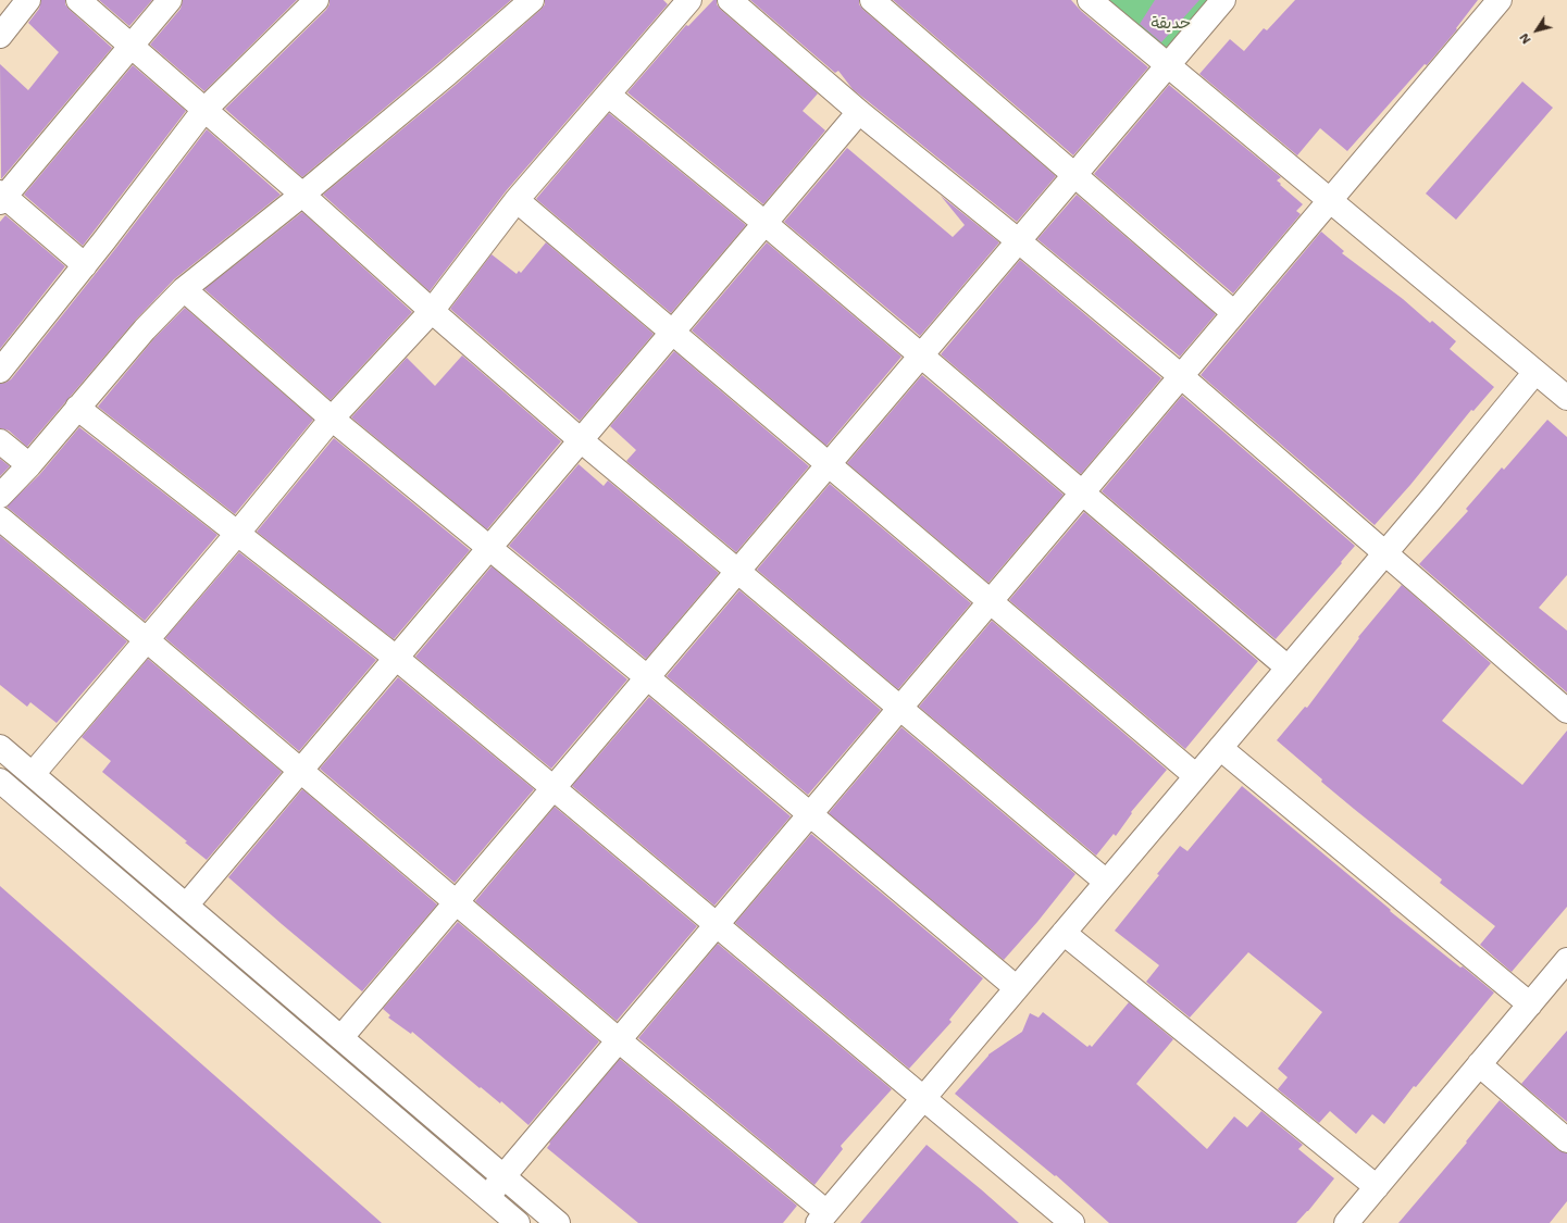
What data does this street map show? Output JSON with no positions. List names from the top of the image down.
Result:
{
  "parks": ["حديقة"],
  "north": "bottom left"
}
